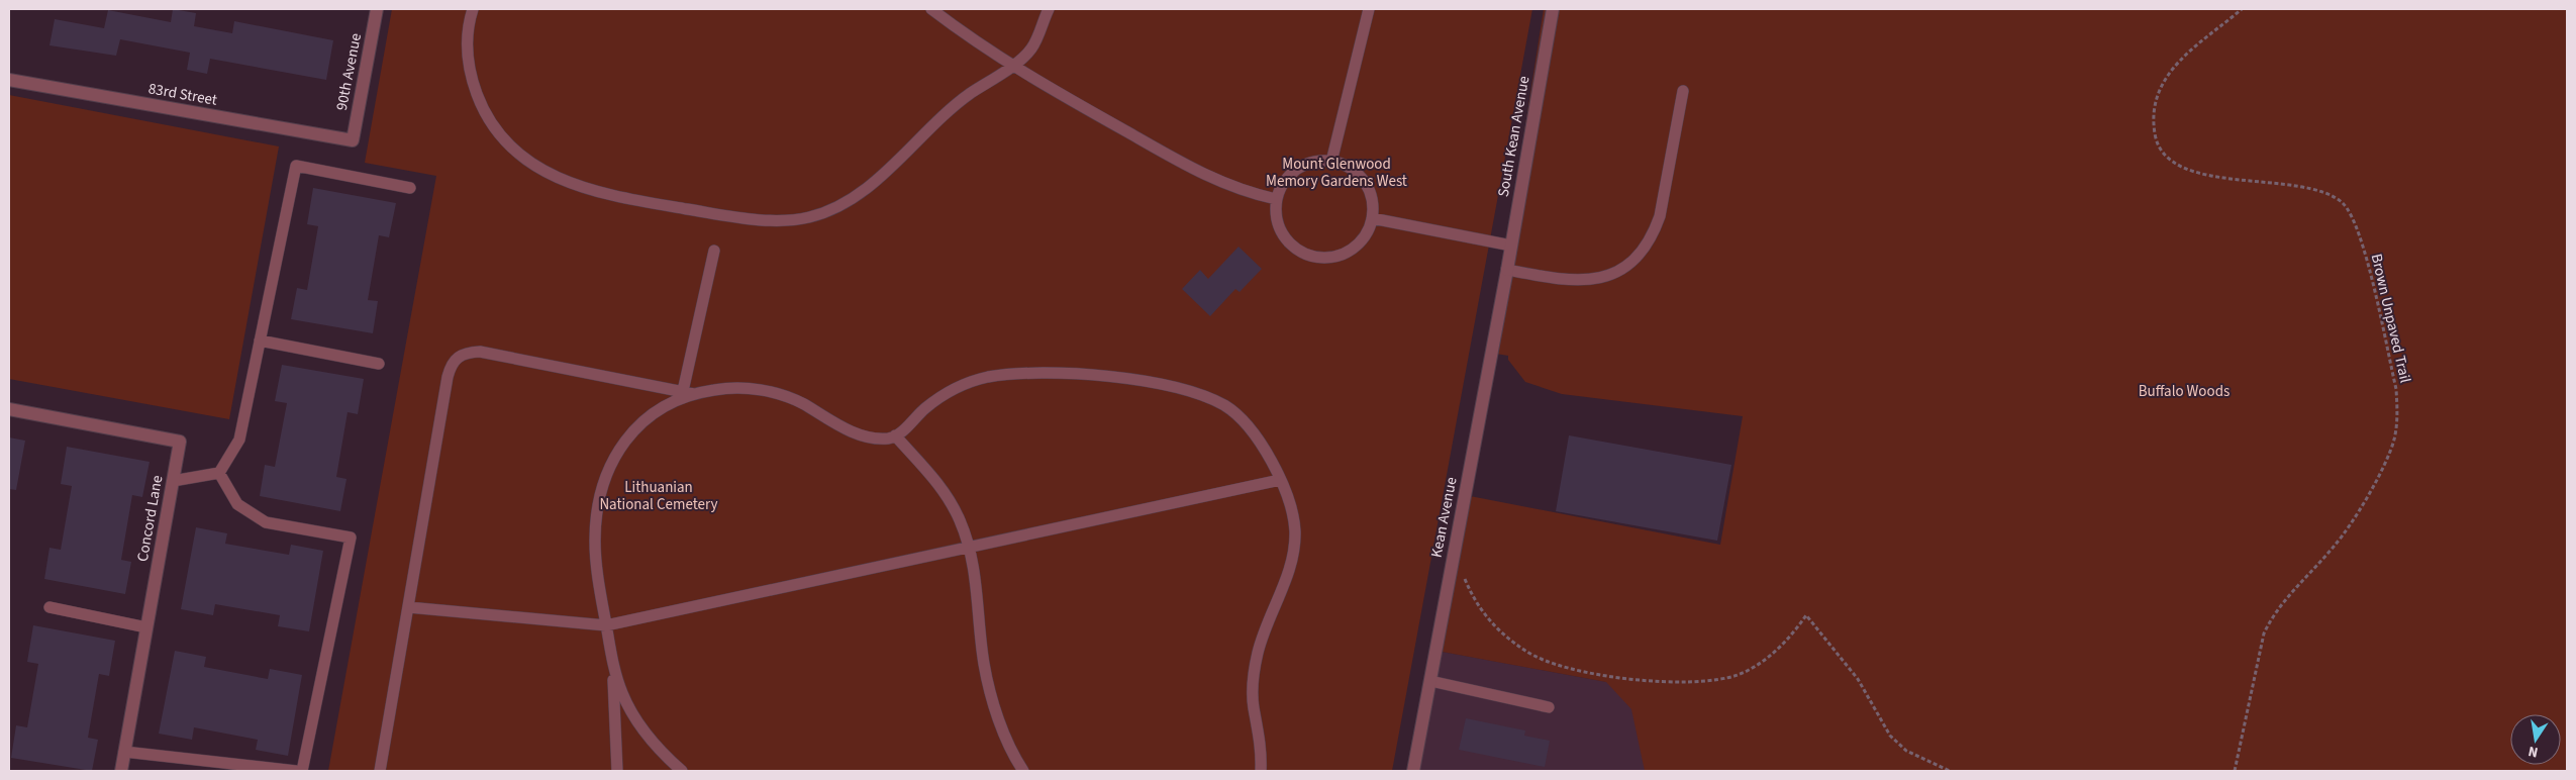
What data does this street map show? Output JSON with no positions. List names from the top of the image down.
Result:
{
  "streets": {
    "street": [
      "90th Avenue",
      "83rd Street",
      "South Kean Avenue",
      "Kean Avenue",
      "Concord Lane"
    ],
    "path": ["Brown Unpaved Trail"]
  },
  "crossings": [
    ["90th Avenue", "83rd Street"],
    ["South Kean Avenue", "Kean Avenue"]
  ],
  "parks": ["Mount Glenwood Memory Gardens West", "Buffalo Woods", "Lithuanian National Cemetery"],
  "north": "bottom"
}
